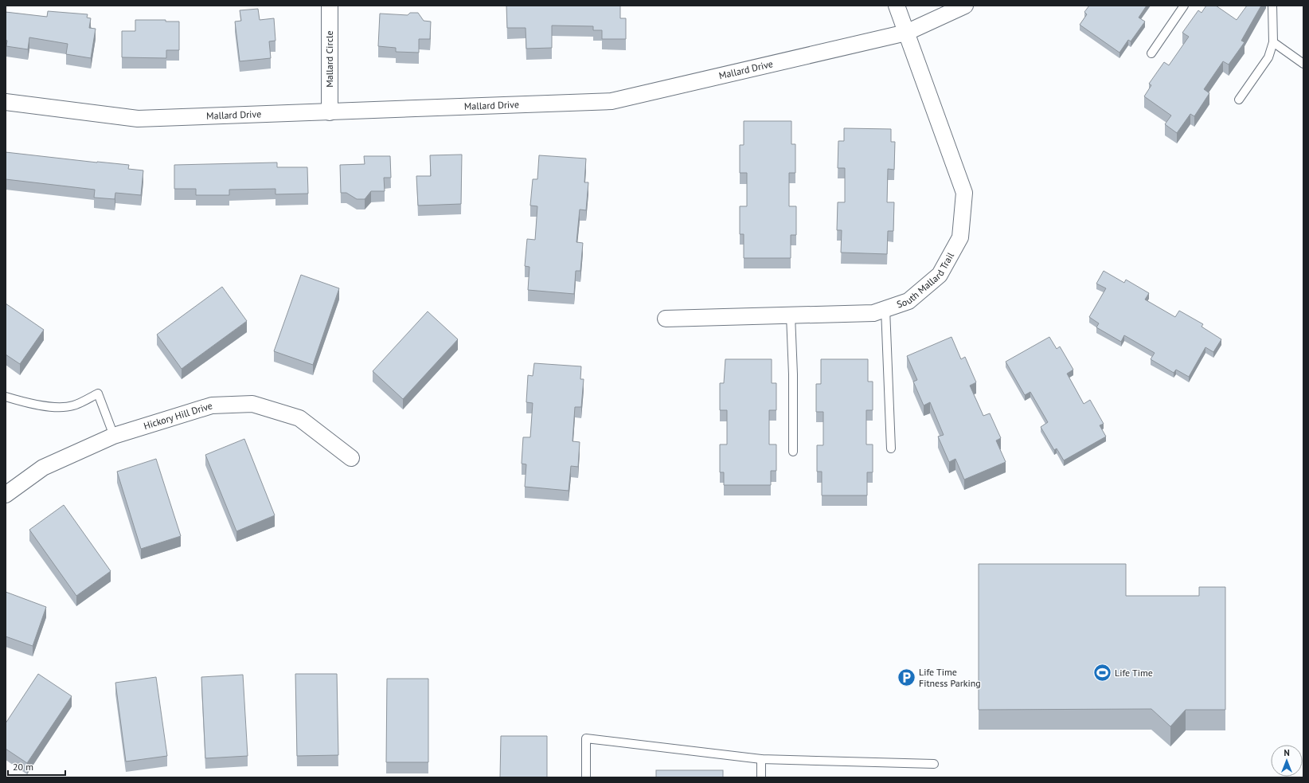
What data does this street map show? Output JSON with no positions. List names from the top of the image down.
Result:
{
  "streets": {
    "street": [
      "Mallard Circle",
      "Mallard Drive",
      "South Mallard Trail",
      "Hickory Hill Drive"
    ]
  },
  "crossings": [
    ["Mallard Circle", "Mallard Drive"],
    ["Mallard Drive", "South Mallard Trail"]
  ],
  "places": {
    "sports": ["Life Time"],
    "parking": ["Life Time Fitness Parking"]
  },
  "scale_bar": "20 m",
  "north": "top"
}
